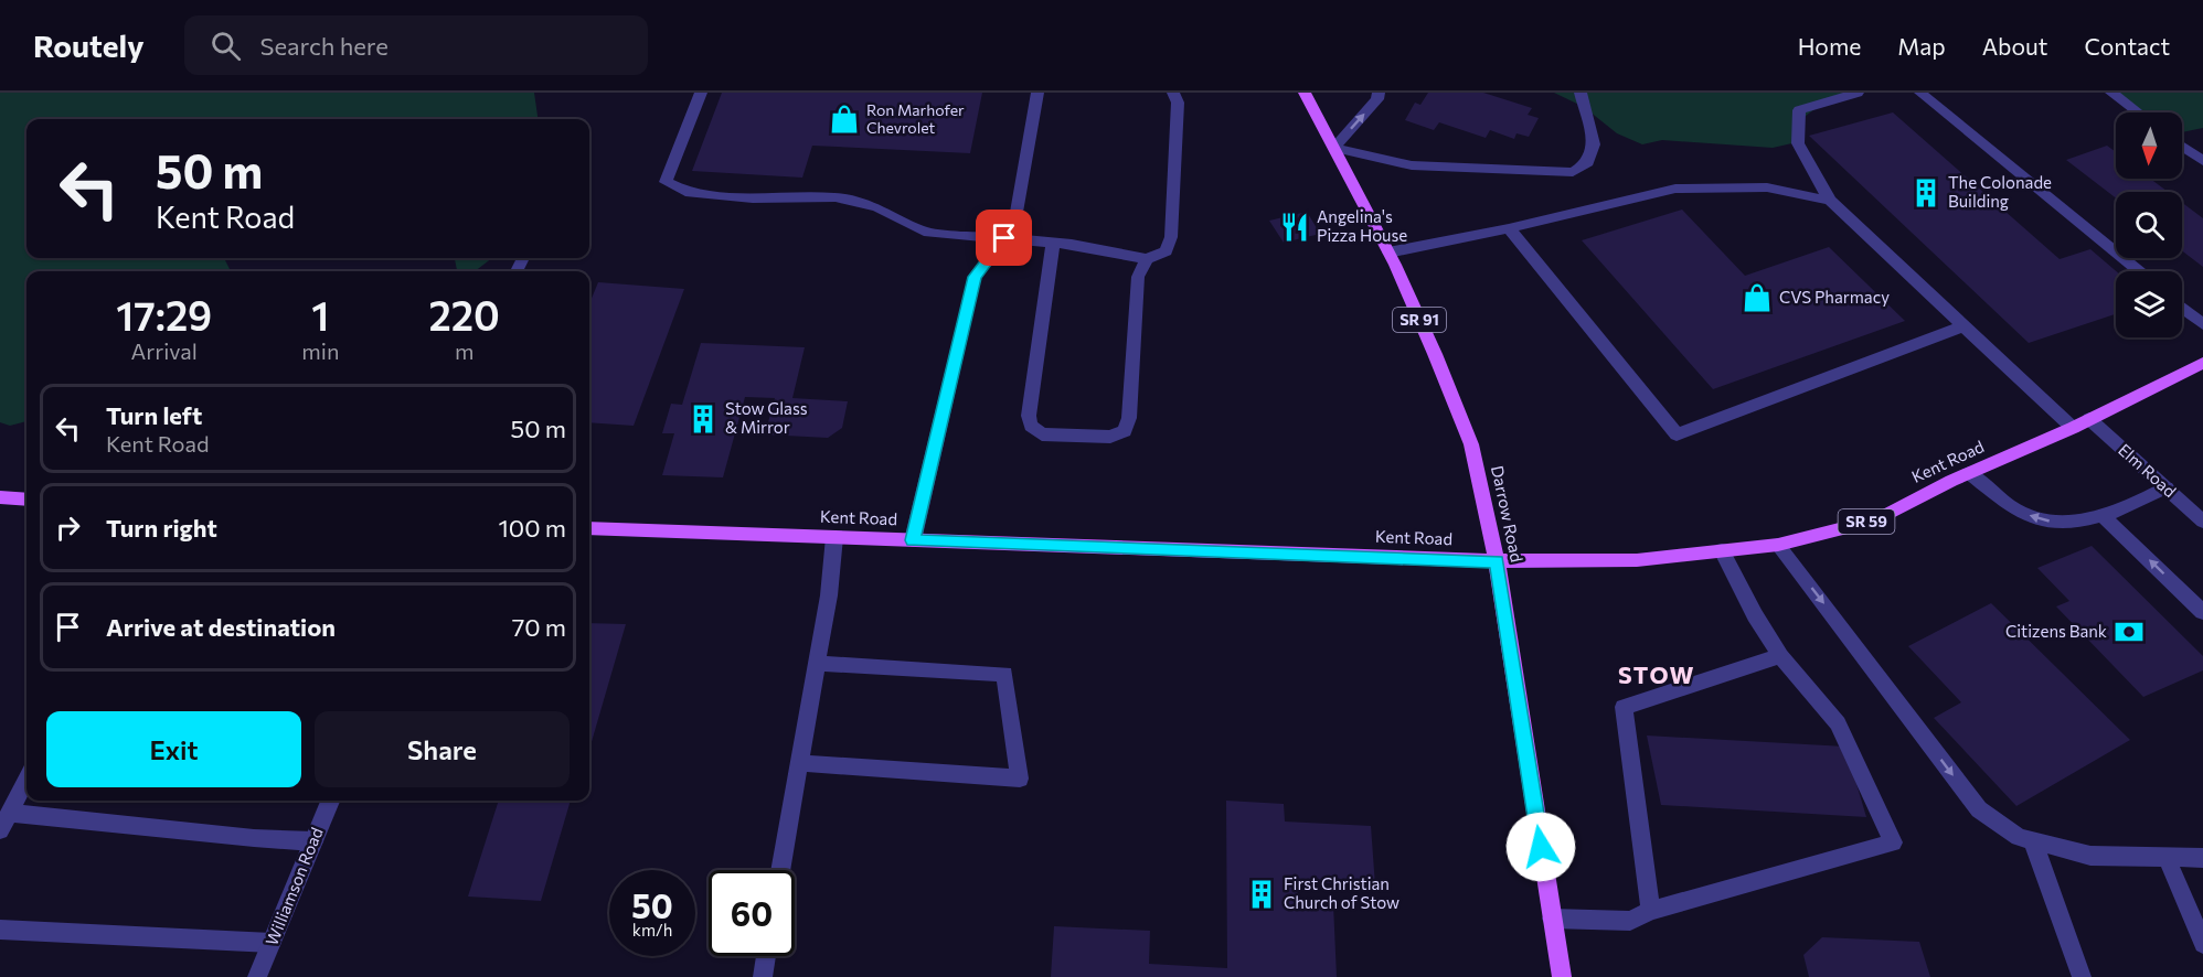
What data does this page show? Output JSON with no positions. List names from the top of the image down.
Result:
{
  "streets": {
    "main road": [
      "SR 91",
      "Kent Road",
      "Darrow Road",
      "SR 59"
    ],
    "street": ["Elm Road", "Williamson Road"]
  },
  "crossings": [
    ["Kent Road", "Elm Road"],
    ["Kent Road", "Darrow Road"]
  ],
  "districts": ["STOW"],
  "places": {
    "shop": ["Ron Marhofer Chevrolet", "CVS Pharmacy"],
    "building": ["The Colonade Building", "Stow Glass & Mirror", "First Christian Church of Stow"],
    "restaurant": ["Angelina's Pizza House"],
    "bank": ["Citizens Bank"]
  },
  "north": "bottom",
  "page": {
    "header": "Routely",
    "search": "Search here",
    "nav": [
      "Home",
      "Map",
      "About",
      "Contact"
    ],
    "turn": ["50 m", "Kent Road"],
    "eta": [
      "17:29",
      "Arrival",
      "1",
      "min",
      "220",
      "m"
    ],
    "list": [
      {
        "name": "Turn left",
        "note": "Kent Road",
        "value": "50 m"
      },
      {
        "name": "Turn right",
        "value": "100 m"
      },
      {
        "name": "Arrive at destination",
        "value": "70 m"
      }
    ],
    "buttons": ["Exit", "Share"],
    "speed": "50 km/h",
    "limit": "60"
  }
}
